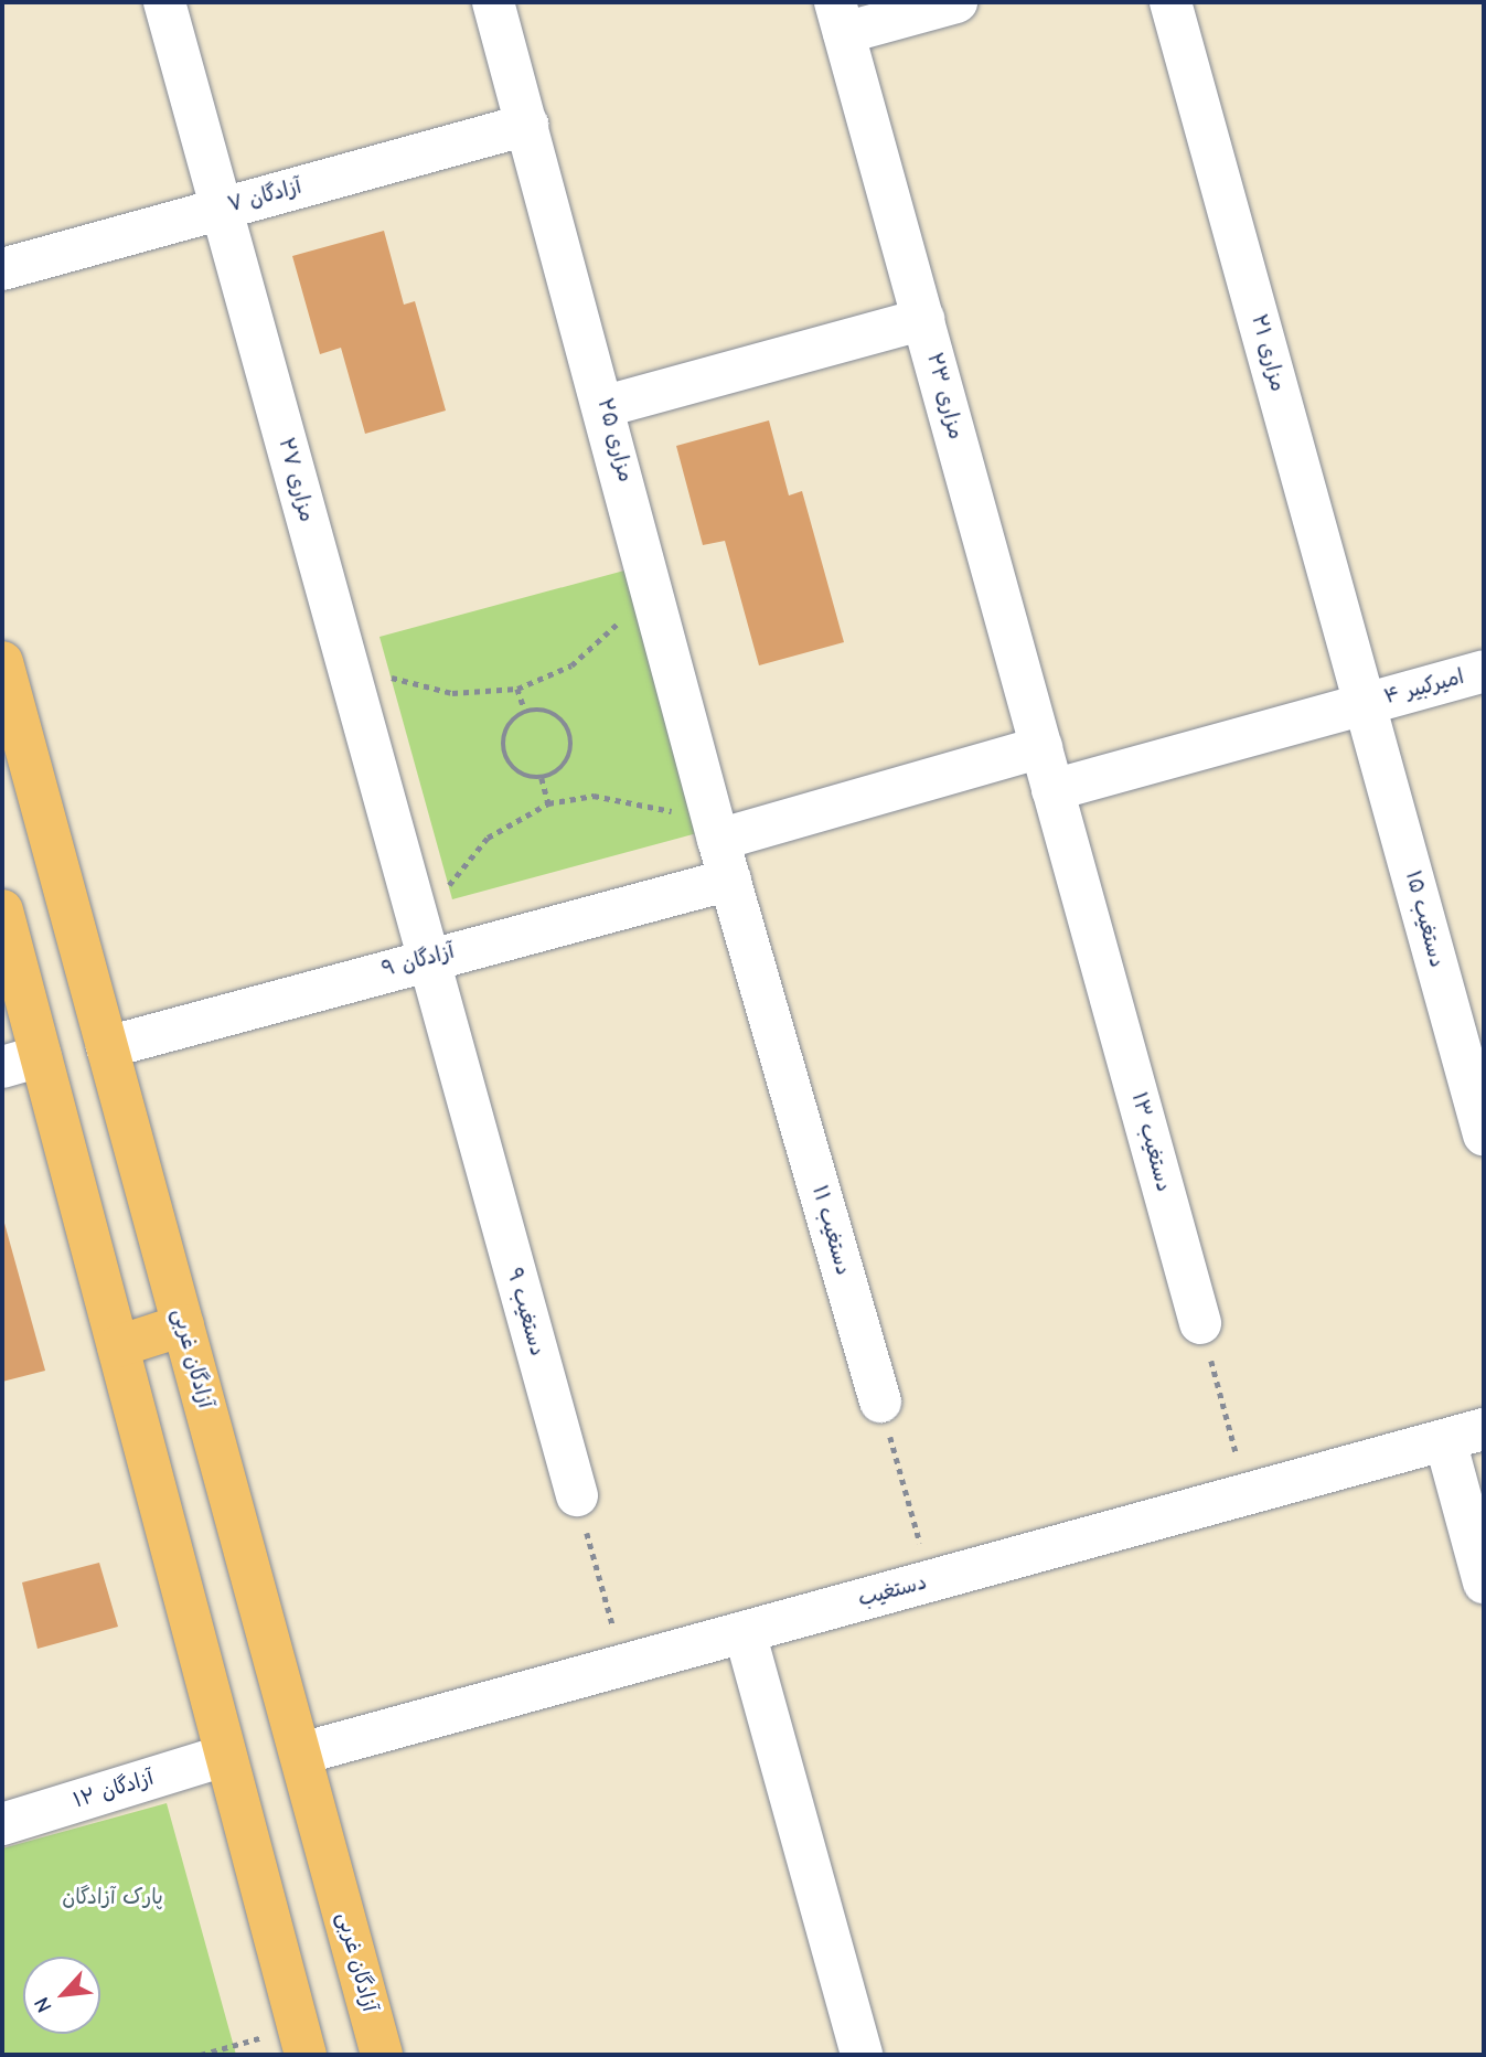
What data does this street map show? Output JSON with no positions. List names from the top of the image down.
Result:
{
  "streets": {
    "main road": ["آزادگان غربی"],
    "street": [
      "آزادگان ۷",
      "مزاری ۲۱",
      "مزاری ۲۳",
      "مزاری ۲۵",
      "مزاری ۲۷",
      "امیرکبیر ۴",
      "دستغیب ۱۵",
      "آزادگان ۹",
      "دستغیب ۱۳",
      "دستغیب ۱۱",
      "دستغیب ۹",
      "دستغیب",
      "آزادگان ۱۲"
    ]
  },
  "crossings": [
    ["آزادگان ۷", "مزاری ۲۵"],
    ["آزادگان ۷", "مزاری ۲۷"],
    ["مزاری ۲۱", "امیرکبیر ۴"],
    ["مزاری ۲۱", "دستغیب ۱۵"],
    ["مزاری ۲۳", "امیرکبیر ۴"],
    ["مزاری ۲۳", "آزادگان ۹"],
    ["مزاری ۲۳", "دستغیب ۱۳"],
    ["مزاری ۲۵", "آزادگان ۹"],
    ["مزاری ۲۵", "دستغیب ۱۱"],
    ["مزاری ۲۷", "آزادگان ۹"],
    ["مزاری ۲۷", "دستغیب ۹"],
    ["امیرکبیر ۴", "دستغیب ۱۵"],
    ["امیرکبیر ۴", "دستغیب ۱۳"],
    ["آزادگان ۹", "دستغیب ۱۱"],
    ["آزادگان ۹", "دستغیب ۹"],
    ["آزادگان ۹", "آزادگان غربی"],
    ["آزادگان غربی", "دستغیب"]
  ],
  "parks": ["پارک آزادگان"],
  "north": "bottom left"
}
